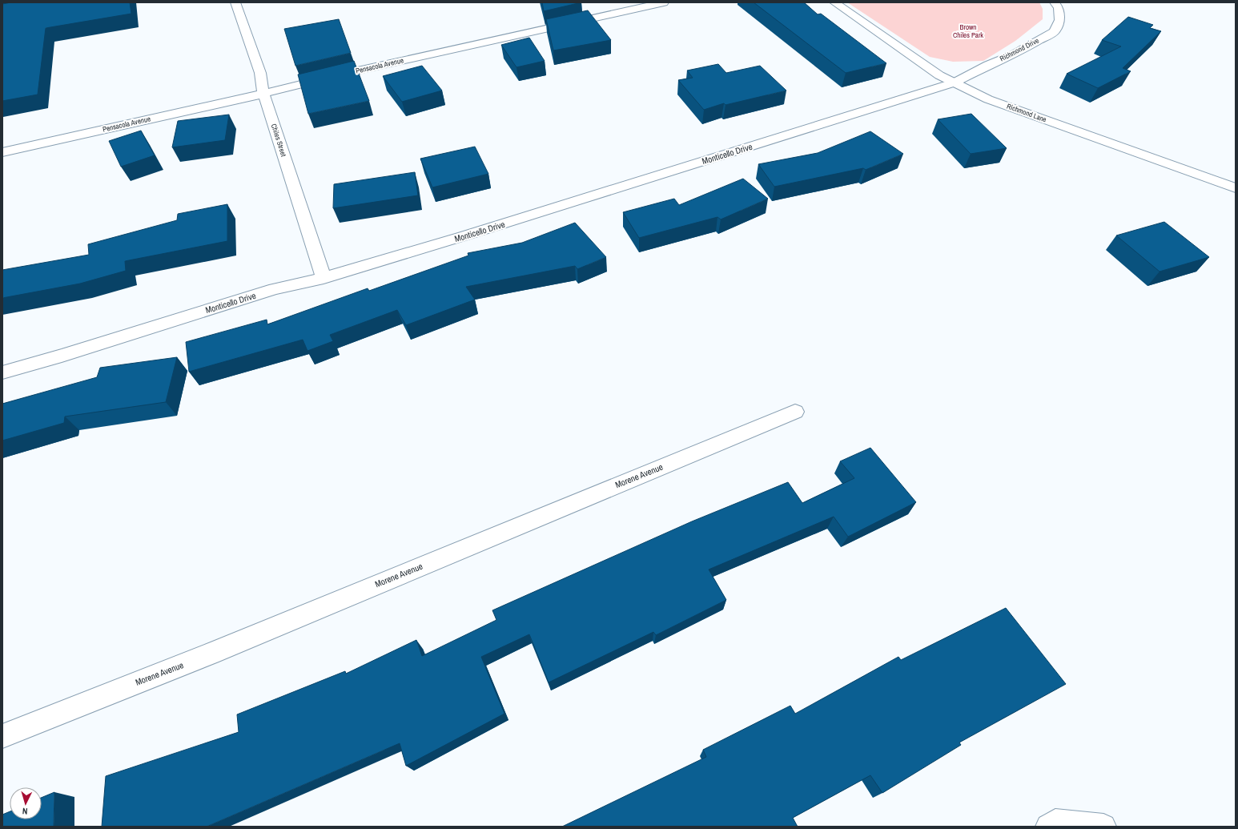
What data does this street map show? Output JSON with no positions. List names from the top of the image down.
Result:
{
  "streets": {
    "street": [
      "Richmond Drive",
      "Pensacola Avenue",
      "Richmond Lane",
      "Chiles Street",
      "Monticello Drive",
      "Morene Avenue"
    ]
  },
  "crossings": [
    ["Richmond Drive", "Richmond Lane"],
    ["Richmond Drive", "Monticello Drive"],
    ["Pensacola Avenue", "Chiles Street"],
    ["Richmond Lane", "Monticello Drive"],
    ["Chiles Street", "Monticello Drive"]
  ],
  "parks": ["Brown Chiles Park"],
  "north": "bottom"
}
